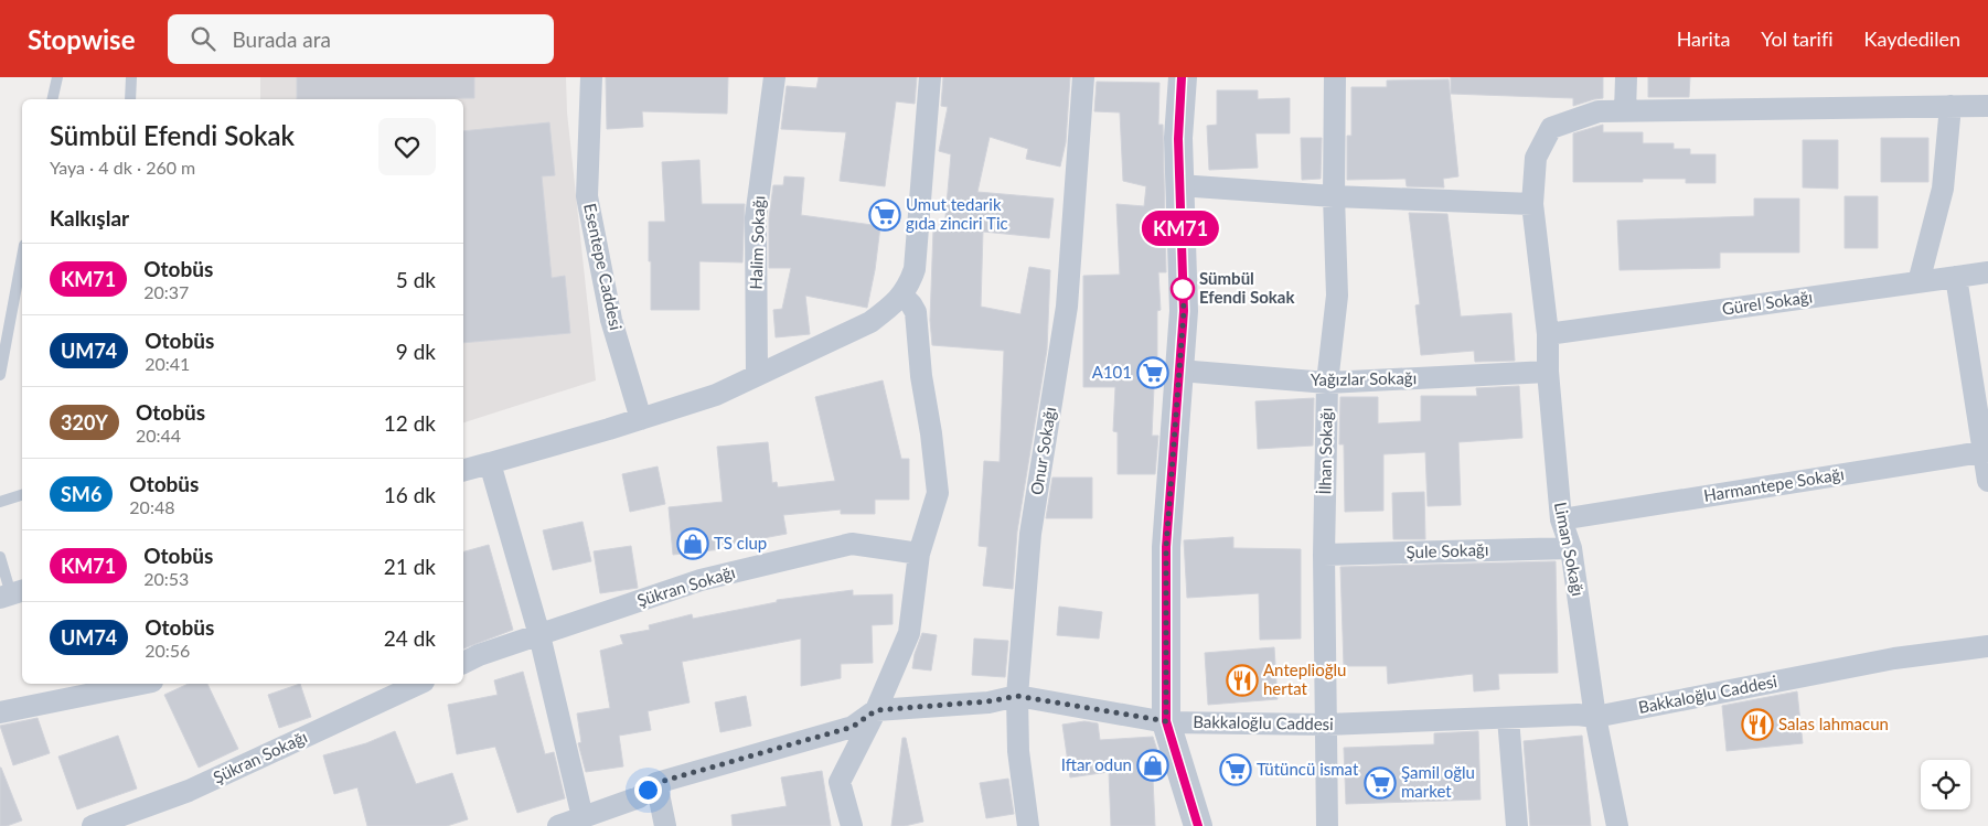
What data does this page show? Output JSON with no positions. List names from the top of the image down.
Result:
{
  "streets": {
    "street": [
      "Halim Sokağı",
      "Esentepe Caddesi",
      "Gürel Sokağı",
      "Yağızlar Sokağı",
      "Onur Sokağı",
      "İlhan Sokağı",
      "Harmantepe Sokağı",
      "Liman Sokağı",
      "Şule Sokağı",
      "Şükran Sokağı",
      "Bakkaloğlu Caddesi"
    ]
  },
  "crossings": [
    ["Gürel Sokağı", "Liman Sokağı"],
    ["Yağızlar Sokağı", "İlhan Sokağı"],
    ["Yağızlar Sokağı", "Liman Sokağı"],
    ["Onur Sokağı", "Bakkaloğlu Caddesi"],
    ["İlhan Sokağı", "Şule Sokağı"],
    ["İlhan Sokağı", "Bakkaloğlu Caddesi"],
    ["Harmantepe Sokağı", "Liman Sokağı"],
    ["Liman Sokağı", "Şule Sokağı"],
    ["Liman Sokağı", "Bakkaloğlu Caddesi"]
  ],
  "places": {
    "supermarket": [
      "Umut tedarik gıda zinciri Tic",
      "A101",
      "Tütüncü ismat",
      "Şamil oğlu market"
    ],
    "other": ["Sümbül Efendi Sokak"],
    "shop": ["TS clup", "Iftar odun"],
    "restaurant": ["Anteplioğlu hertat", "Salas lahmacun"]
  },
  "lines": ["bus line KM71"],
  "page": {
    "header": "Stopwise",
    "search": "Burada ara",
    "nav": ["Harita", "Yol tarifi", "Kaydedilen"],
    "on_map": "KM71",
    "heading": [
      ["Sümbül Efendi Sokak", "Yaya · 4 dk · 260 m"],
      "Kalkışlar"
    ],
    "list": [
      {
        "mark": "KM71",
        "name": "Otobüs",
        "note": "20:37",
        "value": "5 dk"
      },
      {
        "mark": "UM74",
        "name": "Otobüs",
        "note": "20:41",
        "value": "9 dk"
      },
      {
        "mark": "320Y",
        "name": "Otobüs",
        "note": "20:44",
        "value": "12 dk"
      },
      {
        "mark": "SM6",
        "name": "Otobüs",
        "note": "20:48",
        "value": "16 dk"
      },
      {
        "mark": "KM71",
        "name": "Otobüs",
        "note": "20:53",
        "value": "21 dk"
      },
      {
        "mark": "UM74",
        "name": "Otobüs",
        "note": "20:56",
        "value": "24 dk"
      }
    ]
  }
}
